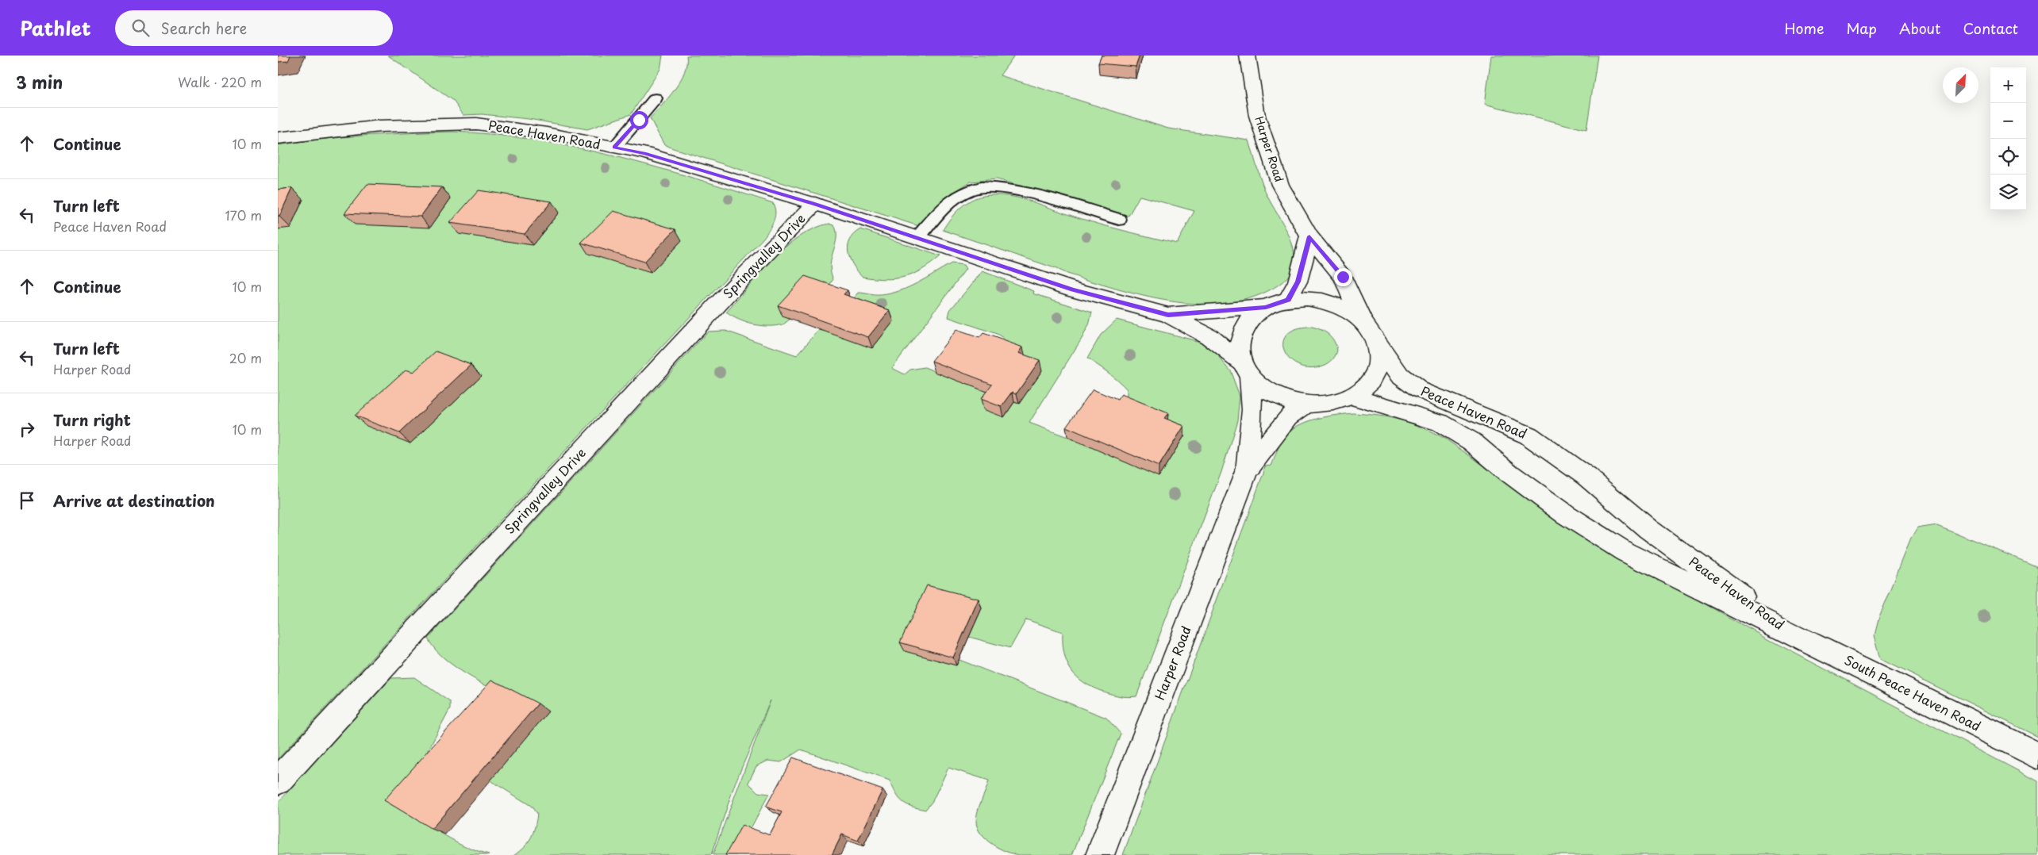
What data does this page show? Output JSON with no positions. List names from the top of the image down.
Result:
{
  "streets": {
    "main road": [
      "Peace Haven Road",
      "Harper Road",
      "Springvalley Drive",
      "South Peace Haven Road"
    ]
  },
  "crossings": [
    ["Peace Haven Road", "Harper Road"],
    ["Peace Haven Road", "Springvalley Drive"],
    ["Peace Haven Road", "South Peace Haven Road"]
  ],
  "north": "top right",
  "page": {
    "header": "Pathlet",
    "search": "Search here",
    "nav": [
      "Home",
      "Map",
      "About",
      "Contact"
    ],
    "heading": ["3 min", "Walk · 220 m"],
    "map_buttons": ["+", "−"],
    "list": [
      ["Continue", "10 m"],
      ["Turn left", "Peace Haven Road", "170 m"],
      ["Continue", "10 m"],
      ["Turn left", "Harper Road", "20 m"],
      ["Turn right", "Harper Road", "10 m"],
      "Arrive at destination"
    ]
  }
}
